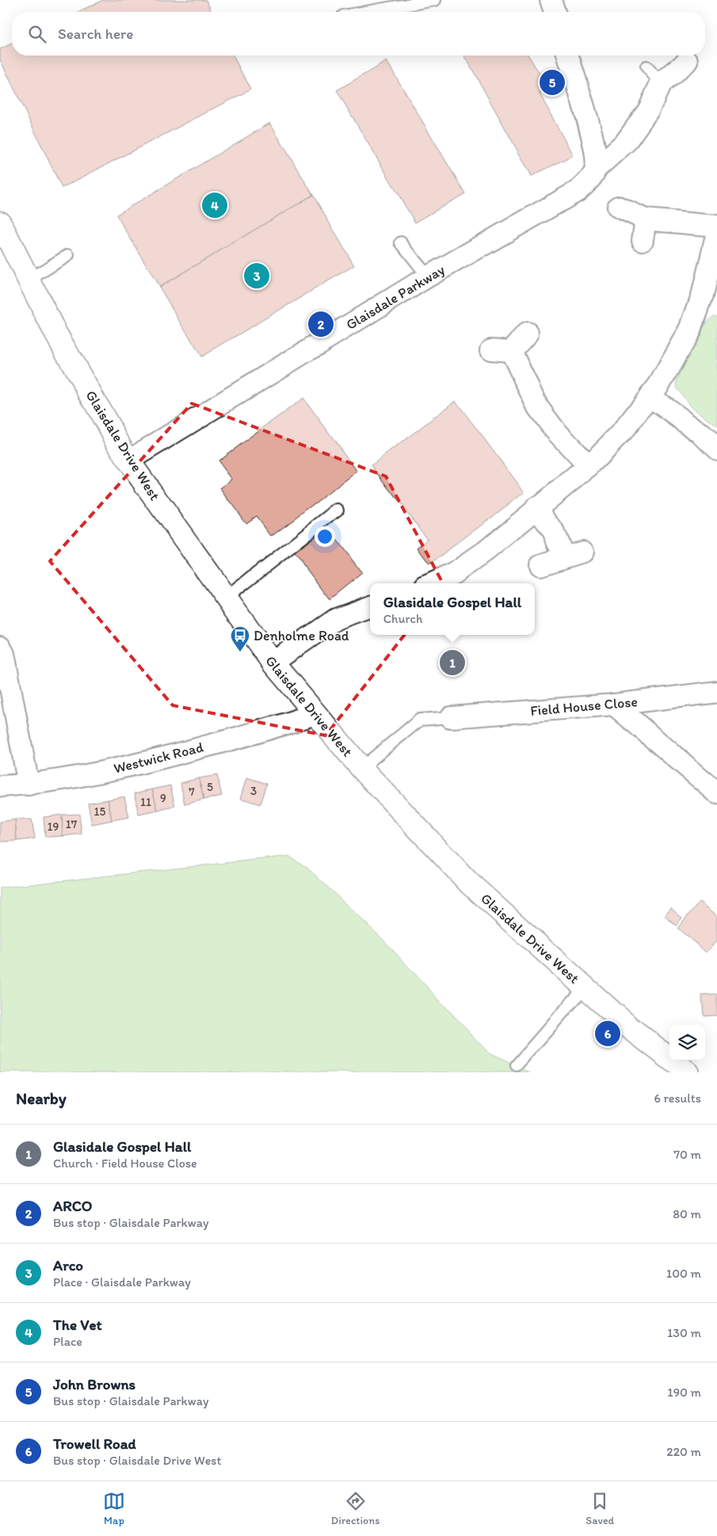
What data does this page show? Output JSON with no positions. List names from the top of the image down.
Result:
{
  "streets": {
    "street": [
      "Glaisdale Parkway",
      "Glaisdale Drive West",
      "Field House Close",
      "Westwick Road"
    ]
  },
  "crossings": [
    ["Glaisdale Parkway", "Glaisdale Drive West"],
    ["Glaisdale Drive West", "Westwick Road"]
  ],
  "places": {
    "bus stop": ["Denholme Road"]
  },
  "house_numbers": [
    "5",
    "3",
    "7",
    "9",
    "11",
    "15",
    "17",
    "19"
  ],
  "page": {
    "search": "Search here",
    "pins": [
      "5",
      "4",
      "3",
      "2",
      "1",
      "6"
    ],
    "popup": ["Glasidale Gospel Hall", "Church"],
    "heading": ["Nearby", "6 results"],
    "list": [
      {
        "mark": "1",
        "name": "Glasidale Gospel Hall",
        "note": "Church · Field House Close",
        "value": "70 m"
      },
      {
        "mark": "2",
        "name": "ARCO",
        "note": "Bus stop · Glaisdale Parkway",
        "value": "80 m"
      },
      {
        "mark": "3",
        "name": "Arco",
        "note": "Place · Glaisdale Parkway",
        "value": "100 m"
      },
      {
        "mark": "4",
        "name": "The Vet",
        "note": "Place",
        "value": "130 m"
      },
      {
        "mark": "5",
        "name": "John Browns",
        "note": "Bus stop · Glaisdale Parkway",
        "value": "190 m"
      },
      {
        "mark": "6",
        "name": "Trowell Road",
        "note": "Bus stop · Glaisdale Drive West",
        "value": "220 m"
      }
    ],
    "nav": ["Map", "Directions", "Saved"]
  }
}
